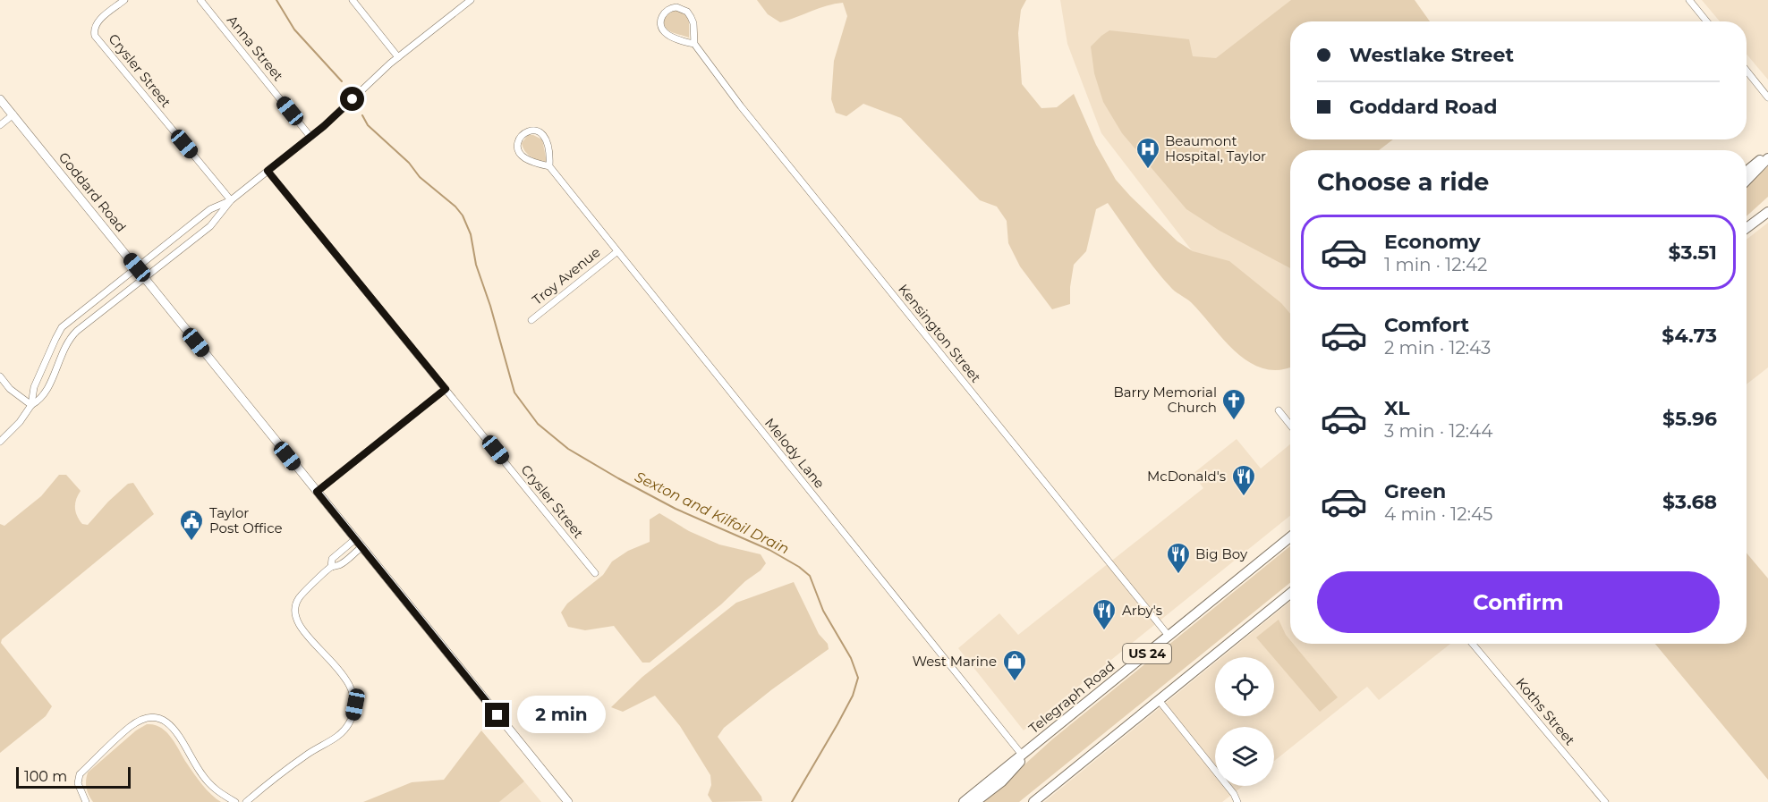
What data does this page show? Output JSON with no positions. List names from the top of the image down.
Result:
{
  "streets": {
    "main road": ["Goddard Road", "US 24", "Telegraph Road"],
    "street": [
      "Anna Street",
      "Crysler Street",
      "Troy Avenue",
      "Kensington Street",
      "Melody Lane",
      "Koths Street"
    ]
  },
  "crossings": [
    ["Troy Avenue", "Melody Lane"],
    ["Kensington Street", "Telegraph Road"],
    ["Melody Lane", "Telegraph Road"]
  ],
  "water": ["Sexton and Kilfoil Drain"],
  "places": {
    "hospital": ["Beaumont Hospital, Taylor"],
    "church": ["Barry Memorial Church"],
    "restaurant": ["McDonald's", "Big Boy", "Arby's"],
    "public building": ["Taylor Post Office"],
    "shop": ["West Marine"]
  },
  "scale_bar": "100 m",
  "page": {
    "banner": ["Westlake Street", "Goddard Road"],
    "heading": "Choose a ride",
    "list": [
      {
        "name": "Economy",
        "note": "1 min · 12:42",
        "value": "$3.51"
      },
      {
        "name": "Comfort",
        "note": "2 min · 12:43",
        "value": "$4.73"
      },
      {
        "name": "XL",
        "note": "3 min · 12:44",
        "value": "$5.96"
      },
      {
        "name": "Green",
        "note": "4 min · 12:45",
        "value": "$3.68"
      }
    ],
    "buttons": "Confirm",
    "bubble": "2 min",
    "scale": "100 m"
  }
}
